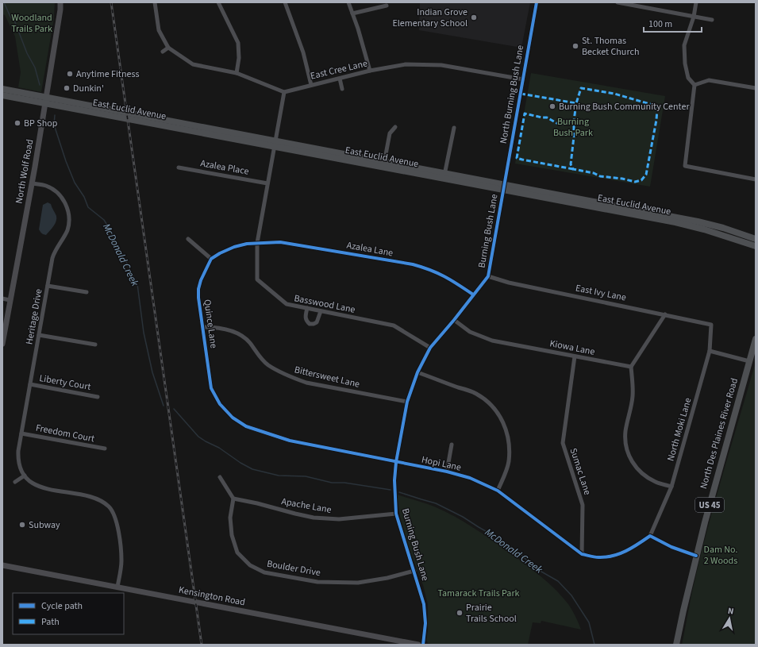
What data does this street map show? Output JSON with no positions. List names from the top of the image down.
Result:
{
  "streets": {
    "main road": [
      "East Euclid Avenue",
      "North Wolf Road",
      "North Des Plaines River Road",
      "US 45",
      "Kensington Road"
    ],
    "street": [
      "East Cree Lane",
      "North Burning Bush Lane",
      "Azalea Place",
      "Burning Bush Lane",
      "Azalea Lane",
      "East Ivy Lane",
      "Basswood Lane",
      "Heritage Drive",
      "Quince Lane",
      "Kiowa Lane",
      "Bittersweet Lane",
      "Liberty Court",
      "North Moki Lane",
      "Freedom Court",
      "Hopi Lane",
      "Sumac Lane",
      "Apache Lane",
      "Boulder Drive"
    ]
  },
  "crossings": [
    ["East Cree Lane", "North Burning Bush Lane"],
    ["East Cree Lane", "Basswood Lane"],
    ["North Burning Bush Lane", "East Euclid Avenue"],
    ["North Burning Bush Lane", "Burning Bush Lane"],
    ["East Euclid Avenue", "North Wolf Road"],
    ["East Euclid Avenue", "Burning Bush Lane"],
    ["East Euclid Avenue", "Basswood Lane"],
    ["Azalea Place", "Basswood Lane"],
    ["North Wolf Road", "Heritage Drive"],
    ["Burning Bush Lane", "Azalea Lane"],
    ["Burning Bush Lane", "East Ivy Lane"],
    ["Burning Bush Lane", "Basswood Lane"],
    ["Burning Bush Lane", "Kiowa Lane"],
    ["Burning Bush Lane", "Bittersweet Lane"],
    ["Burning Bush Lane", "Hopi Lane"],
    ["Burning Bush Lane", "Apache Lane"],
    ["Burning Bush Lane", "Boulder Drive"],
    ["Azalea Lane", "Basswood Lane"],
    ["East Ivy Lane", "North Moki Lane"],
    ["Heritage Drive", "Liberty Court"],
    ["Heritage Drive", "Freedom Court"],
    ["Quince Lane", "Bittersweet Lane"],
    ["Quince Lane", "Hopi Lane"],
    ["Kiowa Lane", "Sumac Lane"],
    ["North Moki Lane", "Hopi Lane"],
    ["Hopi Lane", "Sumac Lane"],
    ["Apache Lane", "Boulder Drive"]
  ],
  "water": ["McDonald Creek"],
  "parks": [
    "Woodland Trails Park",
    "Burning Bush Park",
    "Dam No. 2 Woods",
    "Tamarack Trails Park"
  ],
  "places": [
    "Indian Grove Elementary School",
    "St. Thomas Becket Church",
    "Anytime Fitness",
    "Dunkin'",
    "Burning Bush Community Center",
    "BP Shop",
    "Subway",
    "Prairie Trails School"
  ],
  "legend": ["Cycle path", "Path"],
  "scale_bar": "100 m",
  "north": "top"
}
